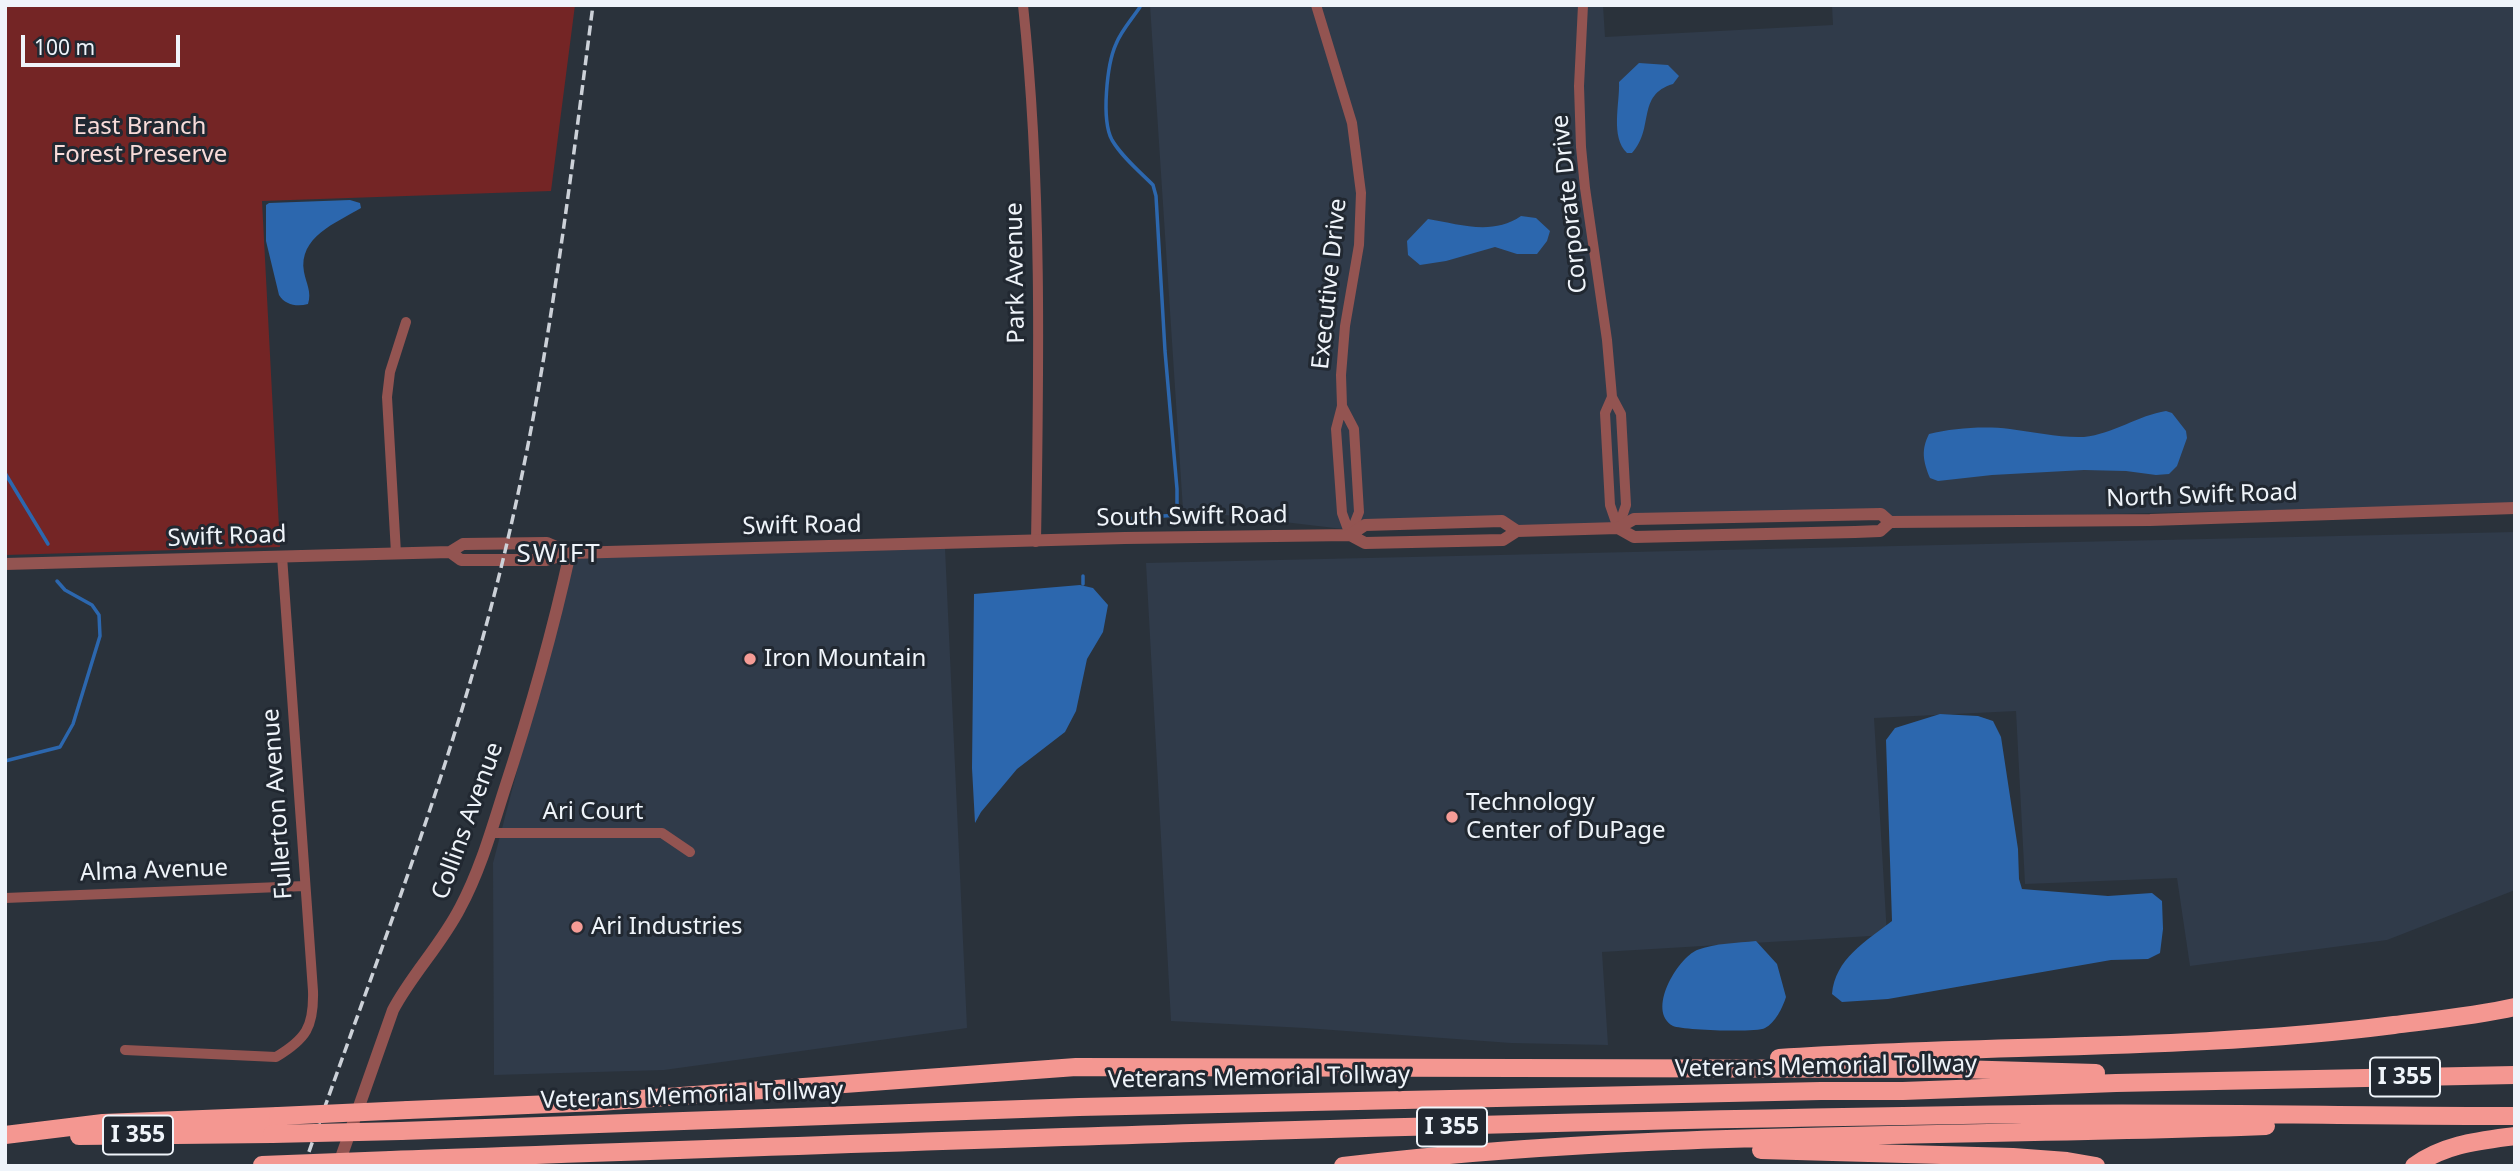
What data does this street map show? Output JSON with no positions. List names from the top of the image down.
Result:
{
  "streets": {
    "highway": ["Veterans Memorial Tollway", "I 355"],
    "street": [
      "Corporate Drive",
      "Park Avenue",
      "Executive Drive",
      "North Swift Road",
      "South Swift Road",
      "Swift Road",
      "Fullerton Avenue",
      "Ari Court",
      "Collins Avenue",
      "Alma Avenue"
    ]
  },
  "crossings": [
    ["Corporate Drive", "North Swift Road"],
    ["Corporate Drive", "South Swift Road"],
    ["Park Avenue", "South Swift Road"],
    ["Park Avenue", "Swift Road"],
    ["Executive Drive", "South Swift Road"],
    ["North Swift Road", "South Swift Road"],
    ["South Swift Road", "Swift Road"],
    ["Swift Road", "Fullerton Avenue"],
    ["Swift Road", "Collins Avenue"],
    ["Fullerton Avenue", "Alma Avenue"],
    ["Ari Court", "Collins Avenue"]
  ],
  "districts": ["SWIFT"],
  "parks": ["East Branch Forest Preserve"],
  "places": ["Iron Mountain", "Technology Center of DuPage", "Ari Industries"],
  "scale_bar": "100 m"
}
